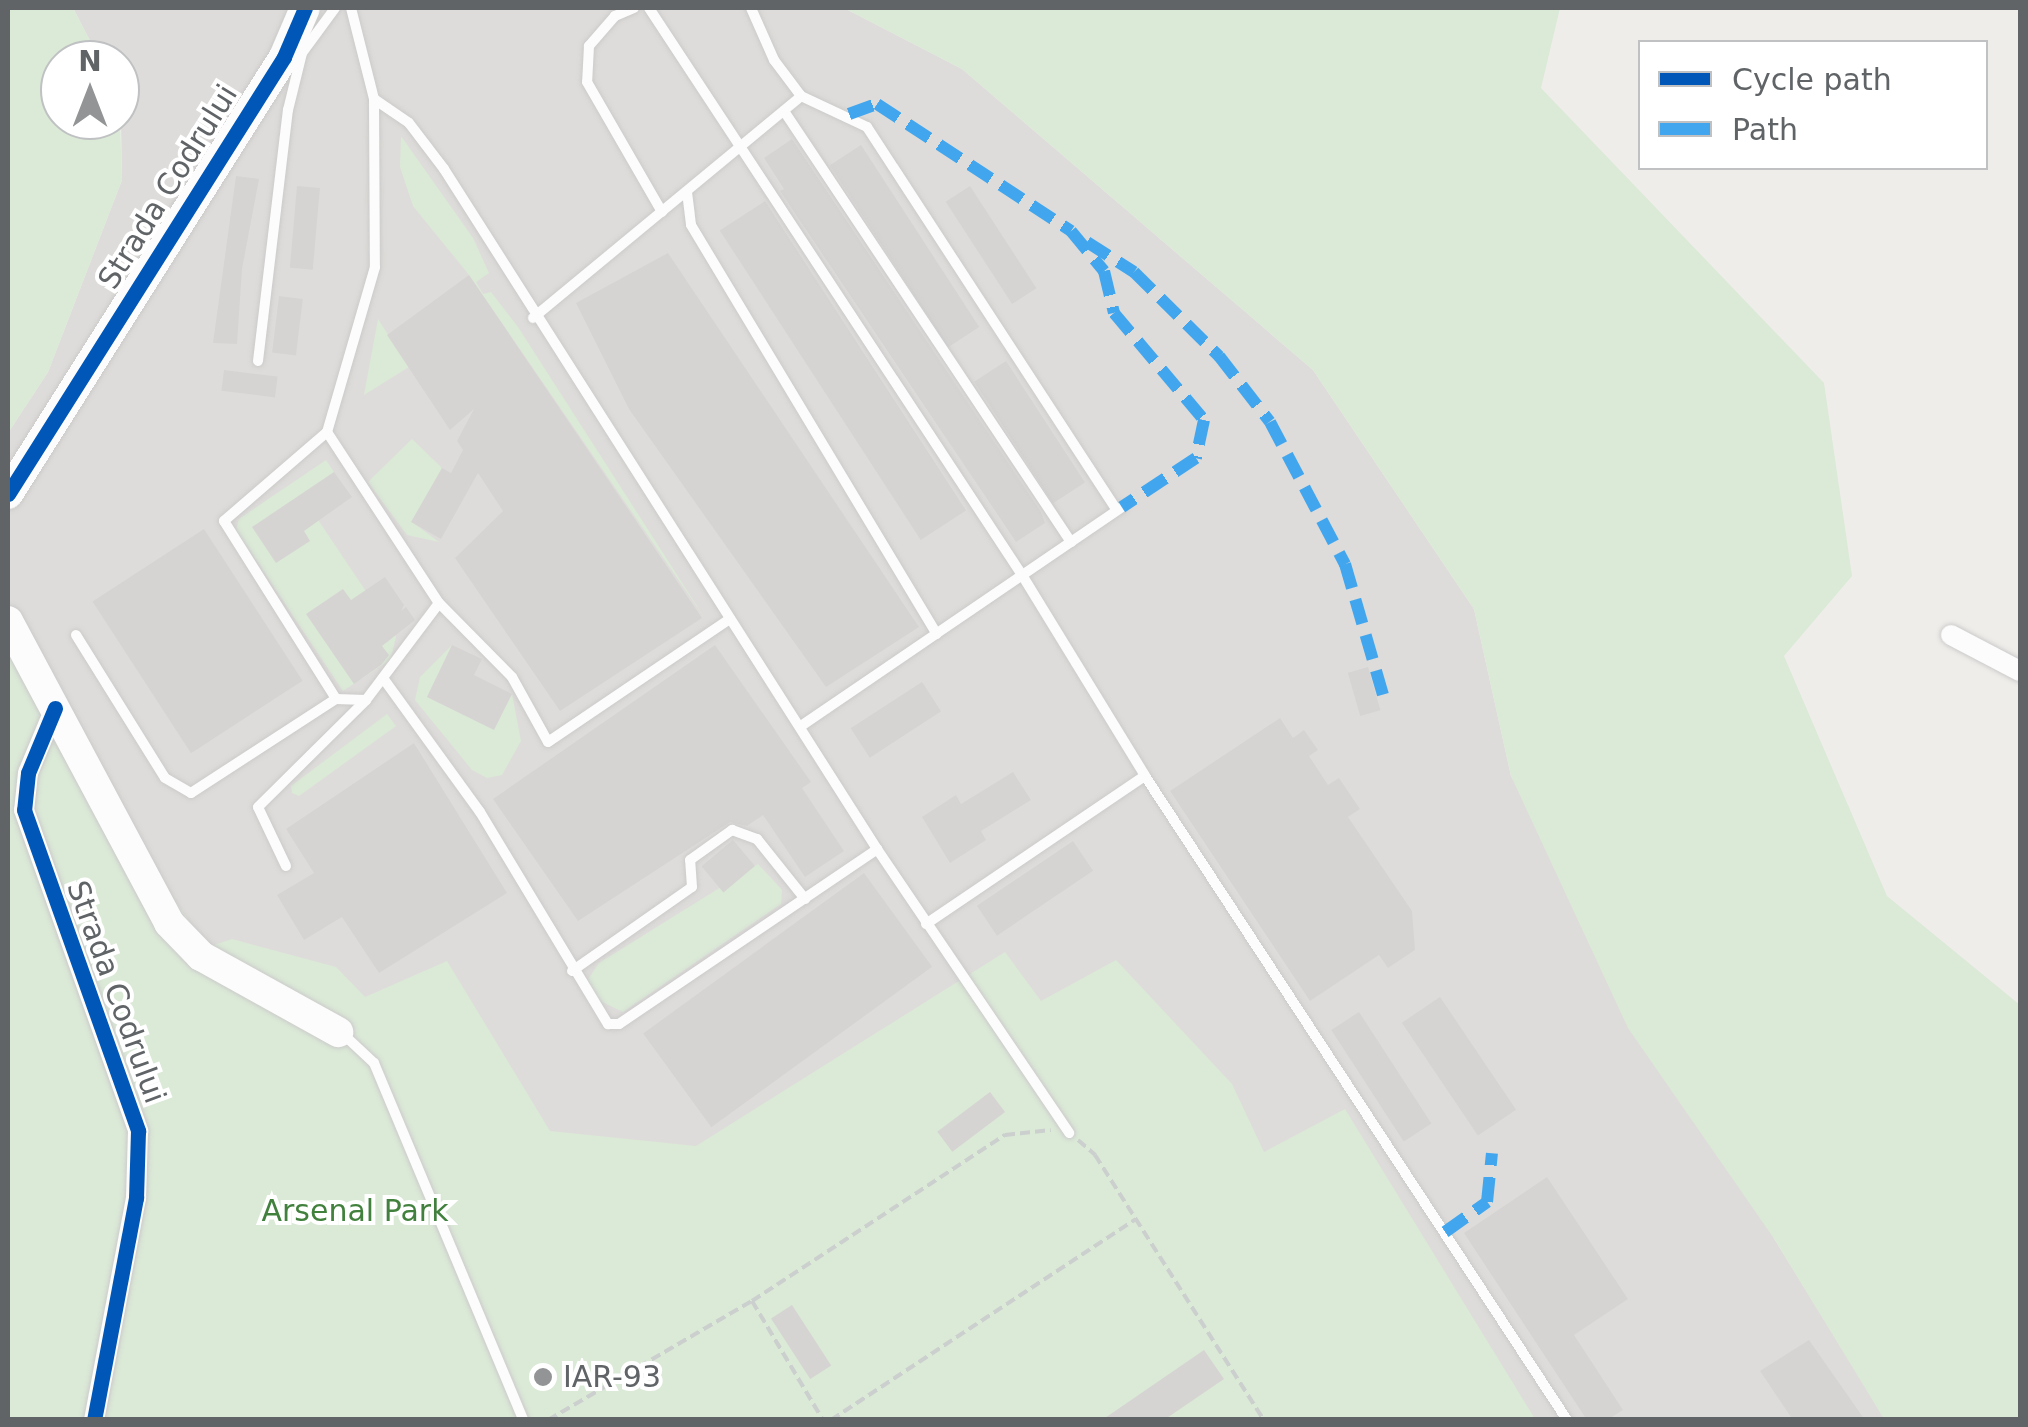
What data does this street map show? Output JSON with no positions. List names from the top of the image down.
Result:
{
  "streets": {
    "street": ["Strada Codrului"]
  },
  "parks": ["Arsenal Park"],
  "places": ["IAR-93"],
  "legend": ["Cycle path", "Path"],
  "north": "top"
}
